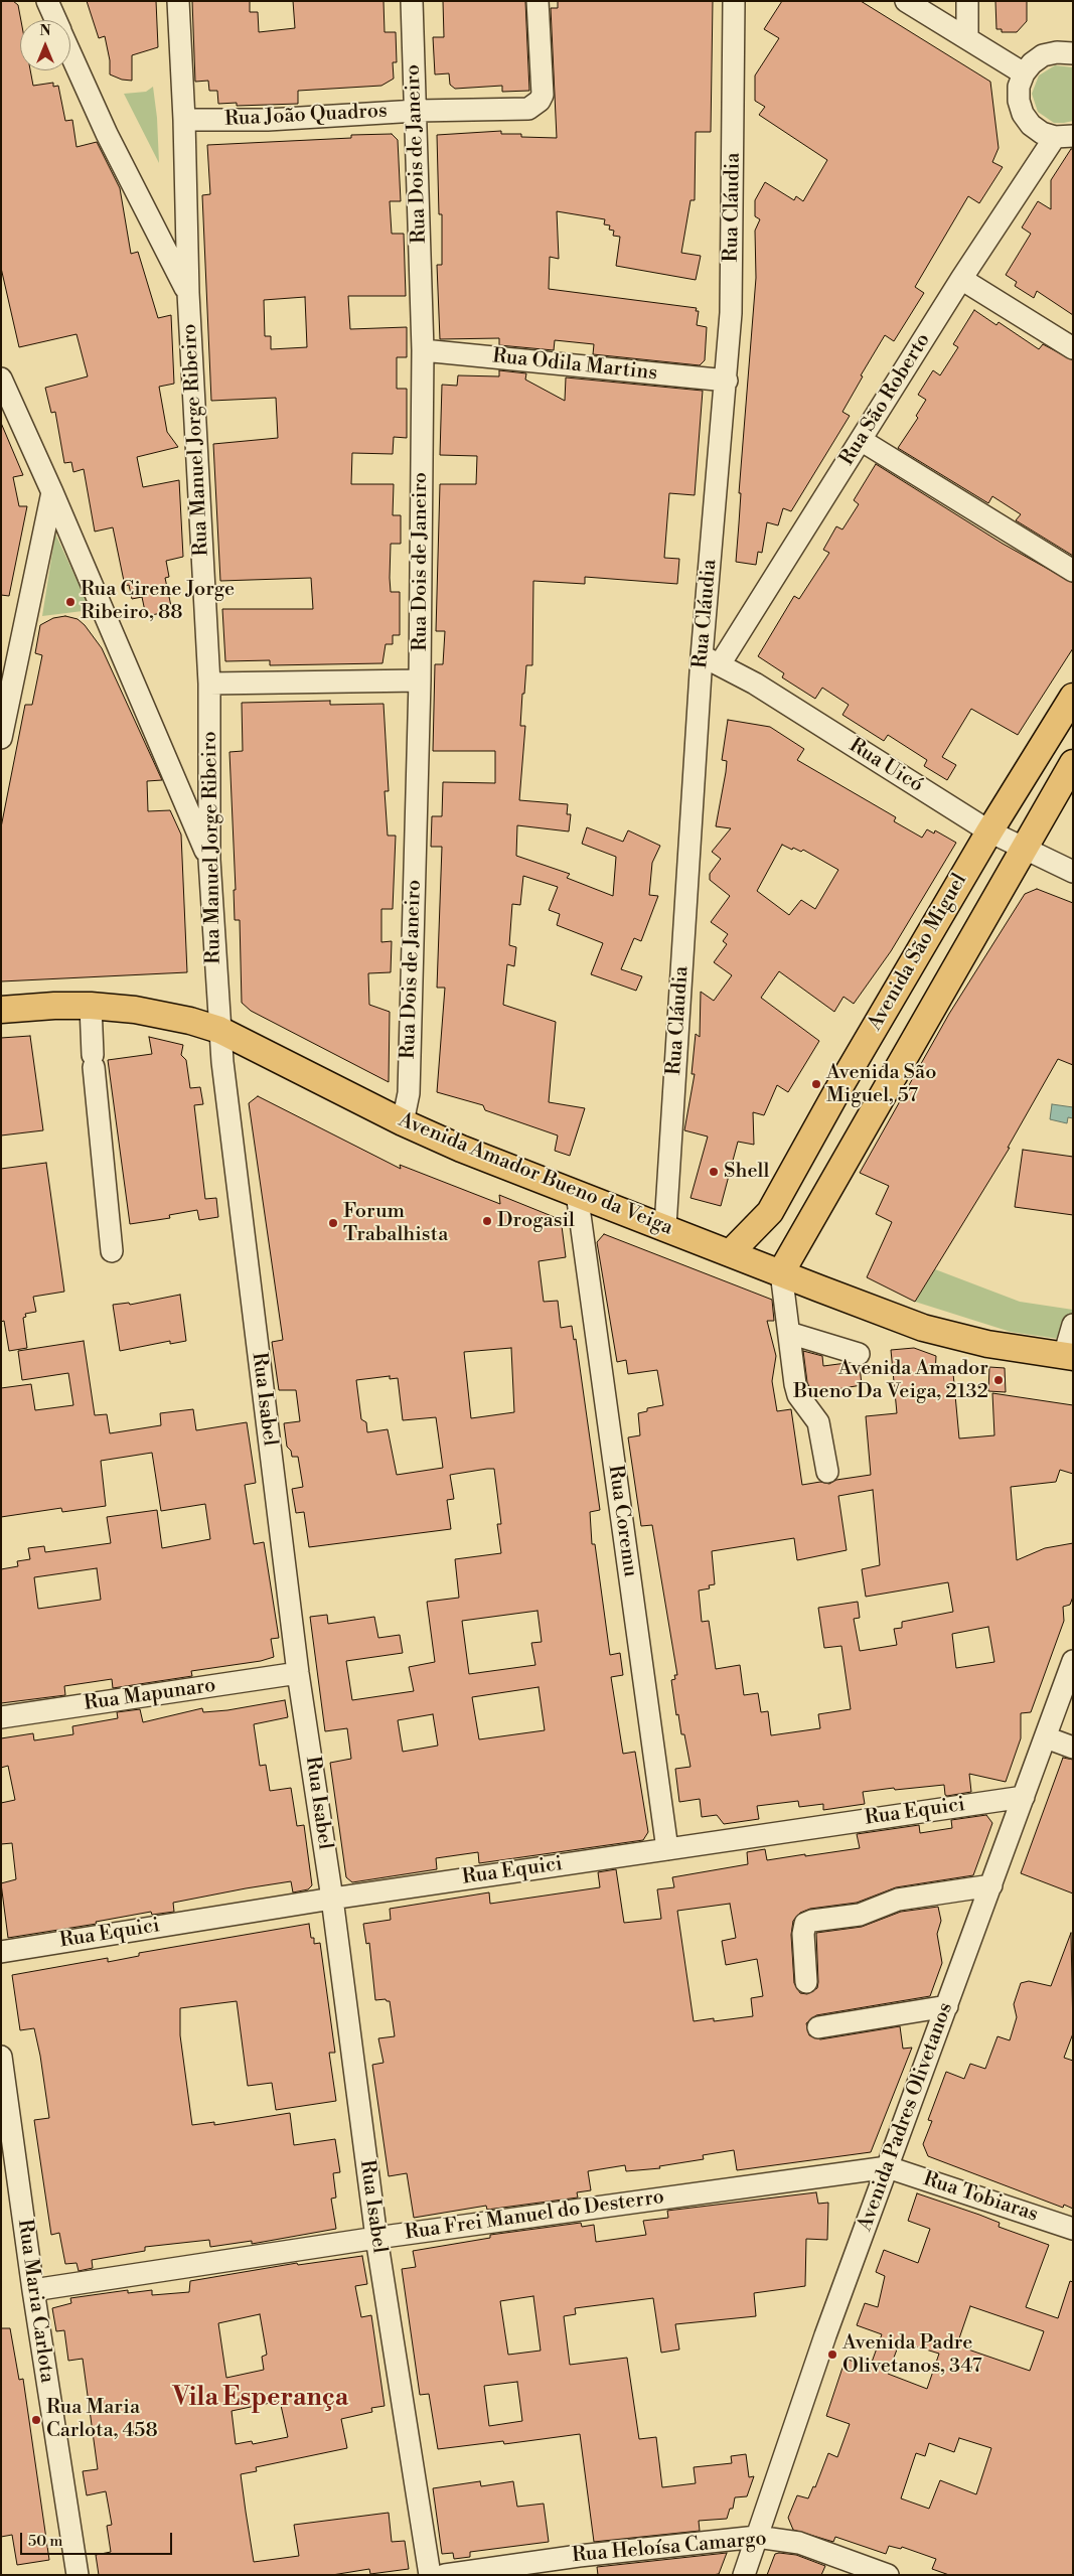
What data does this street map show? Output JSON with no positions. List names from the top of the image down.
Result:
{
  "streets": {
    "main road": ["Avenida São Miguel", "Avenida Amador Bueno da Veiga"],
    "street": [
      "Rua João Quadros",
      "Rua Dois de Janeiro",
      "Rua Cláudia",
      "Rua Odila Martins",
      "Rua São Roberto",
      "Rua Manuel Jorge Ribeiro",
      "Rua Uicó",
      "Rua Isabel",
      "Rua Coremu",
      "Rua Mapunaro",
      "Rua Equici",
      "Avenida Padres Olivetanos",
      "Rua Tobiaras",
      "Rua Frei Manuel do Desterro",
      "Rua Maria Carlota",
      "Rua Heloísa Camargo"
    ]
  },
  "crossings": [
    ["Rua João Quadros", "Rua Dois de Janeiro"],
    ["Rua João Quadros", "Rua Manuel Jorge Ribeiro"],
    ["Rua Dois de Janeiro", "Rua Odila Martins"],
    ["Rua Dois de Janeiro", "Avenida Amador Bueno da Veiga"],
    ["Rua Cláudia", "Rua Odila Martins"],
    ["Rua Cláudia", "Rua São Roberto"],
    ["Rua Cláudia", "Rua Uicó"],
    ["Rua Cláudia", "Avenida Amador Bueno da Veiga"],
    ["Rua São Roberto", "Rua Uicó"],
    ["Rua Manuel Jorge Ribeiro", "Avenida Amador Bueno da Veiga"],
    ["Rua Manuel Jorge Ribeiro", "Rua Isabel"],
    ["Rua Uicó", "Avenida São Miguel"],
    ["Avenida São Miguel", "Avenida Amador Bueno da Veiga"],
    ["Avenida Amador Bueno da Veiga", "Rua Isabel"],
    ["Avenida Amador Bueno da Veiga", "Rua Coremu"],
    ["Rua Isabel", "Rua Mapunaro"],
    ["Rua Isabel", "Rua Equici"],
    ["Rua Isabel", "Rua Frei Manuel do Desterro"],
    ["Rua Coremu", "Rua Equici"],
    ["Rua Equici", "Avenida Padres Olivetanos"],
    ["Avenida Padres Olivetanos", "Rua Tobiaras"],
    ["Avenida Padres Olivetanos", "Rua Frei Manuel do Desterro"],
    ["Avenida Padres Olivetanos", "Rua Heloísa Camargo"],
    ["Rua Tobiaras", "Rua Frei Manuel do Desterro"],
    ["Rua Frei Manuel do Desterro", "Rua Maria Carlota"]
  ],
  "districts": ["Vila Esperança"],
  "places": [
    "Rua Cirene Jorge Ribeiro, 88",
    "Avenida São Miguel, 57",
    "Shell",
    "Drogasil",
    "Forum Trabalhista",
    "Avenida Amador Bueno Da Veiga, 2132",
    "Avenida Padre Olivetanos, 347",
    "Rua Maria Carlota, 458"
  ],
  "scale_bar": "50 m",
  "north": "top"
}
